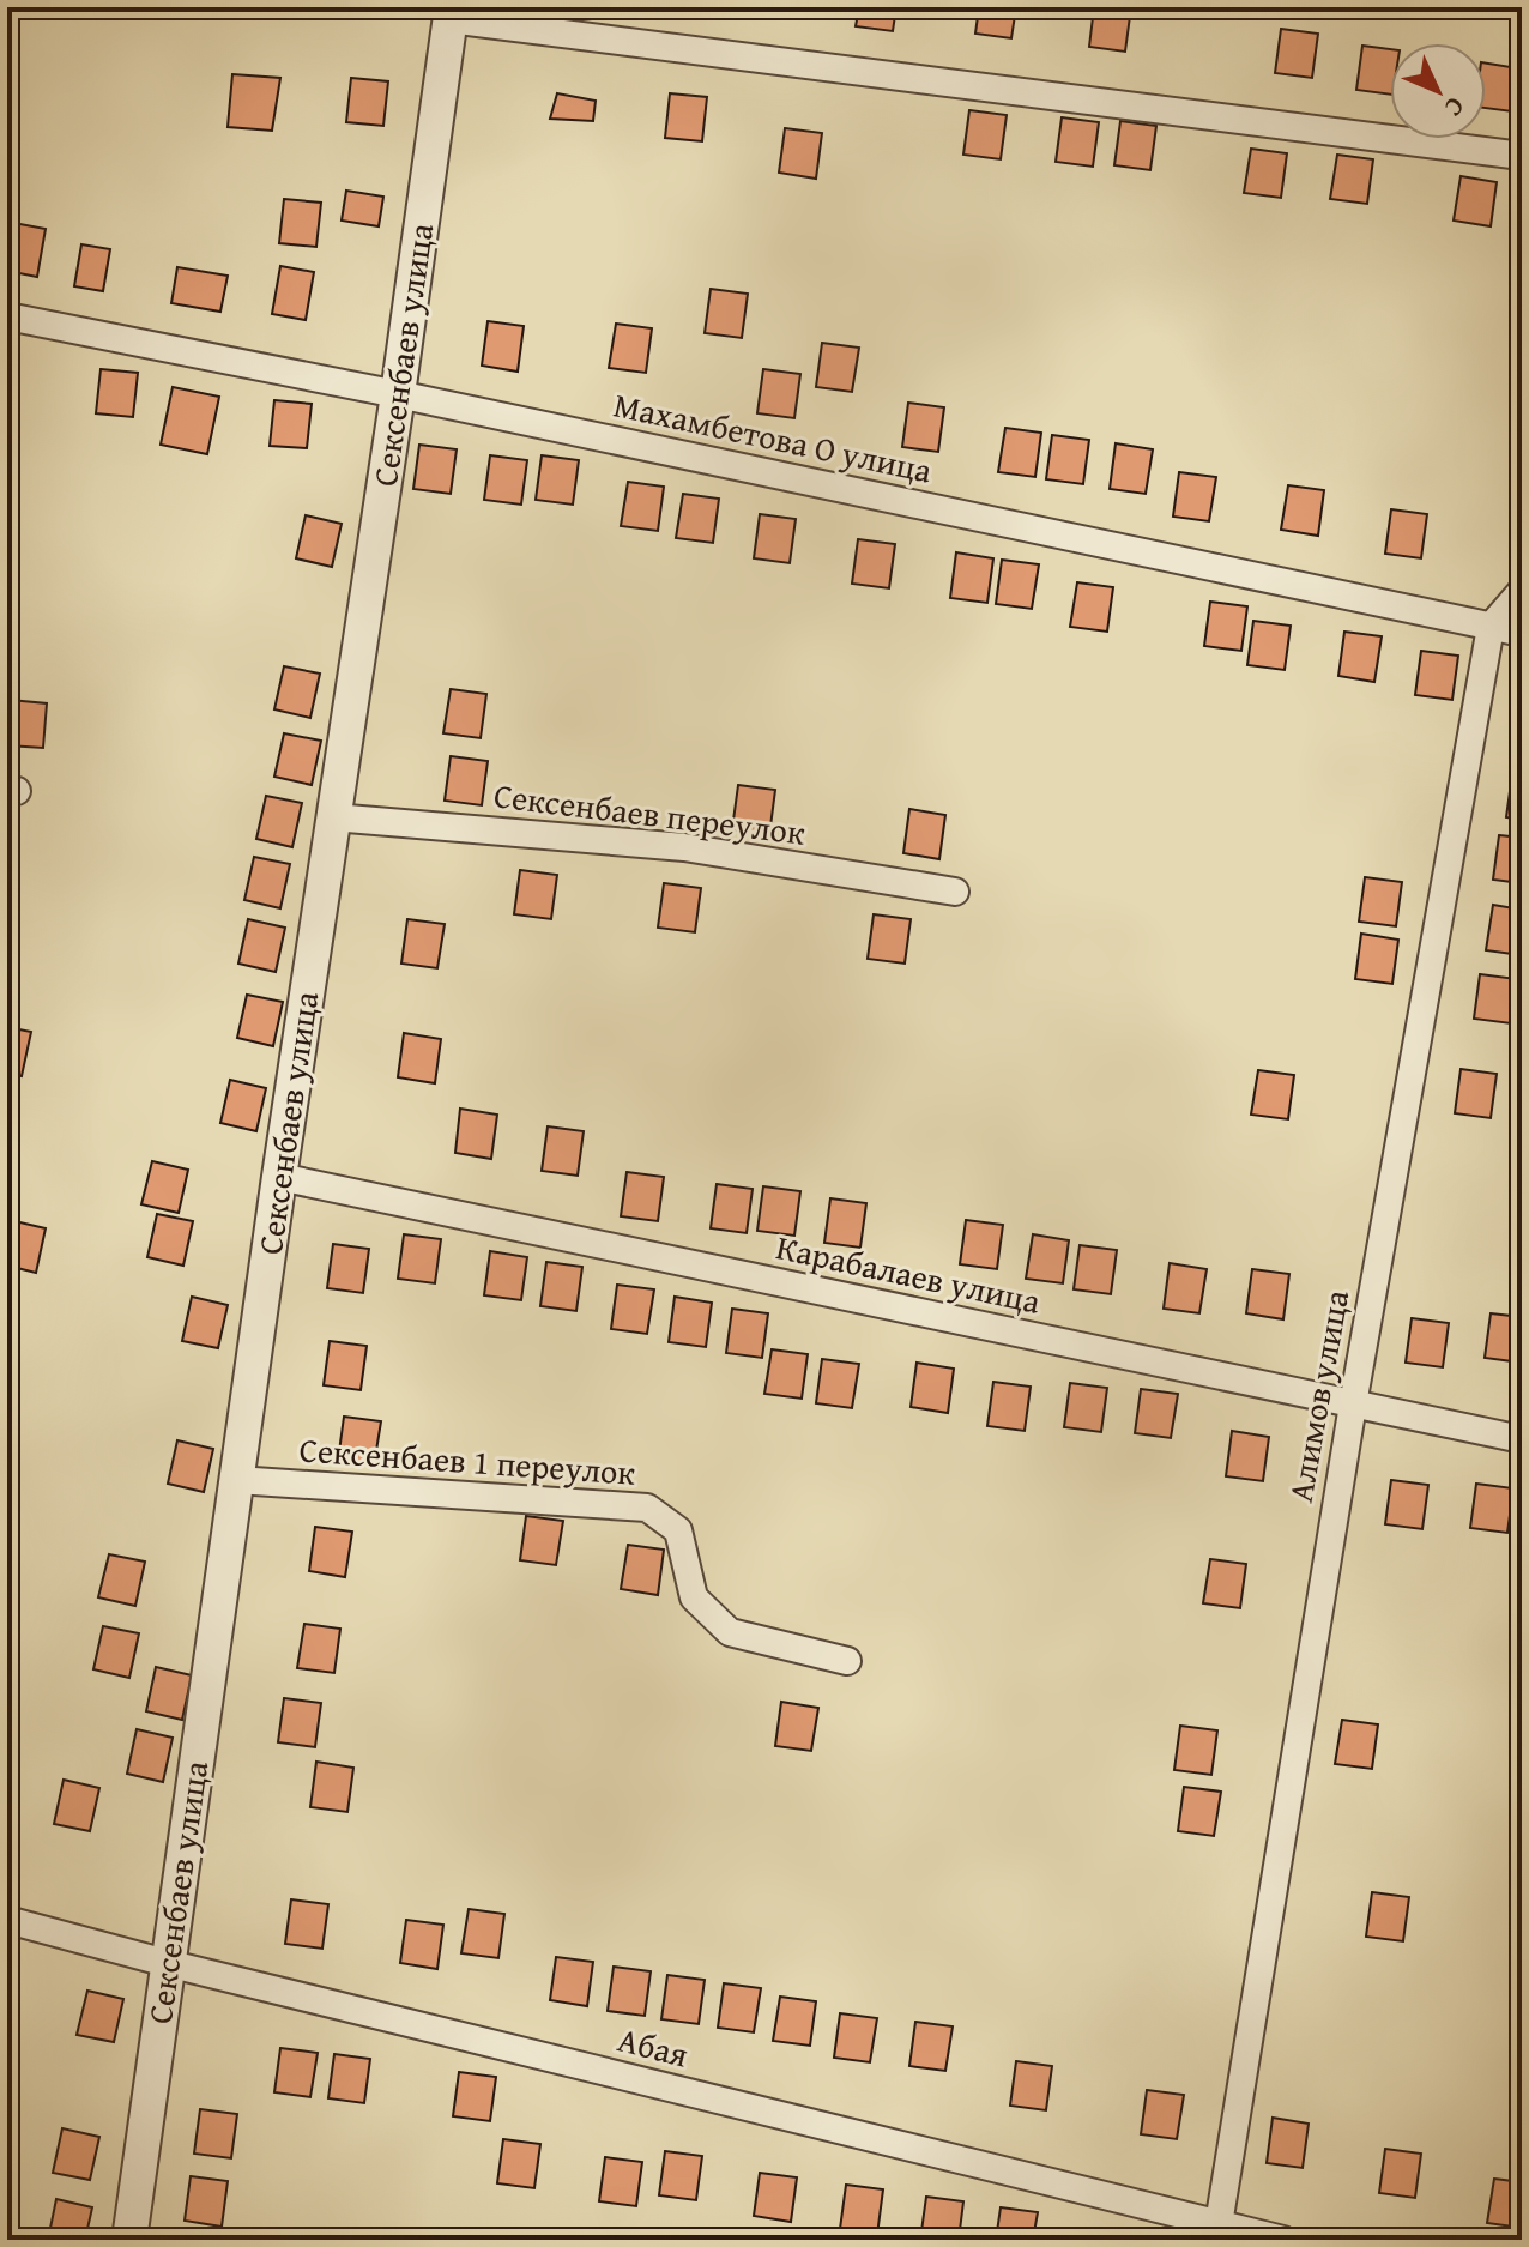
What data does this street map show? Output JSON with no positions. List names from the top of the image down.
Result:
{
  "streets": {
    "street": [
      "Сексенбаев улица",
      "Махамбетова О улица",
      "Сексенбаев переулок",
      "Карабалаев улица",
      "Алимов улица",
      "Сексенбаев 1 переулок",
      "Абая"
    ]
  },
  "crossings": [
    ["Сексенбаев улица", "Махамбетова О улица"],
    ["Сексенбаев улица", "Сексенбаев переулок"],
    ["Сексенбаев улица", "Карабалаев улица"],
    ["Сексенбаев улица", "Сексенбаев 1 переулок"],
    ["Сексенбаев улица", "Абая"],
    ["Махамбетова О улица", "Алимов улица"],
    ["Карабалаев улица", "Алимов улица"],
    ["Алимов улица", "Абая"]
  ],
  "north": "bottom right"
}
